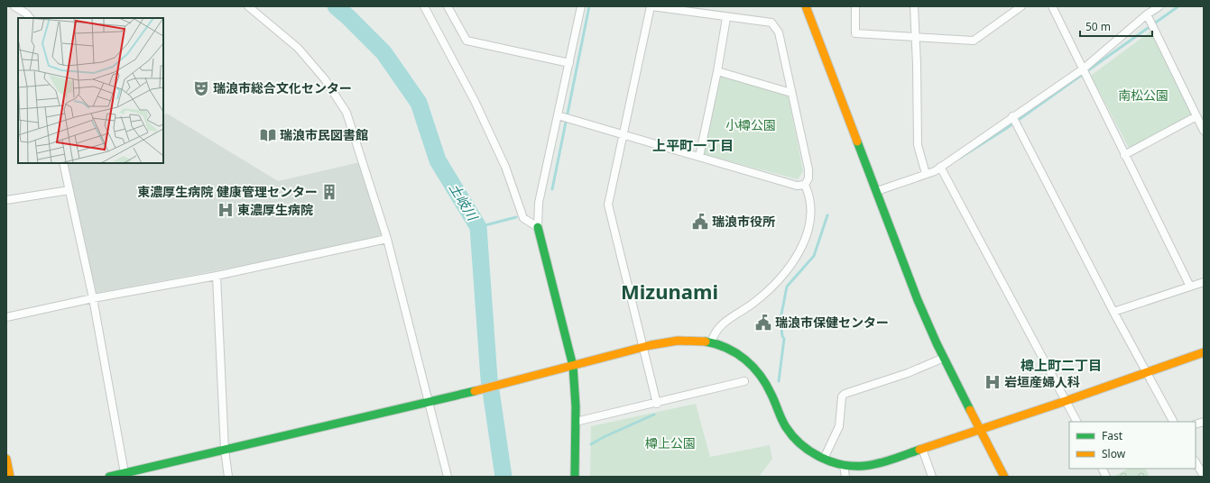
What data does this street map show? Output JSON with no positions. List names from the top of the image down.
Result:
{
  "districts": ["上平町一丁目", "Mizunami", "樽上町二丁目"],
  "water": ["土岐川"],
  "parks": ["南松公園", "小樽公園", "樽上公園"],
  "places": {
    "theatre": ["瑞浪市総合文化センター"],
    "library": ["瑞浪市民図書館"],
    "building": ["東濃厚生病院 健康管理センター"],
    "hospital": ["東濃厚生病院", "岩垣産婦人科"],
    "public building": ["瑞浪市役所", "瑞浪市保健センター"]
  },
  "legend": ["Fast", "Slow"],
  "scale_bar": "50 m"
}
